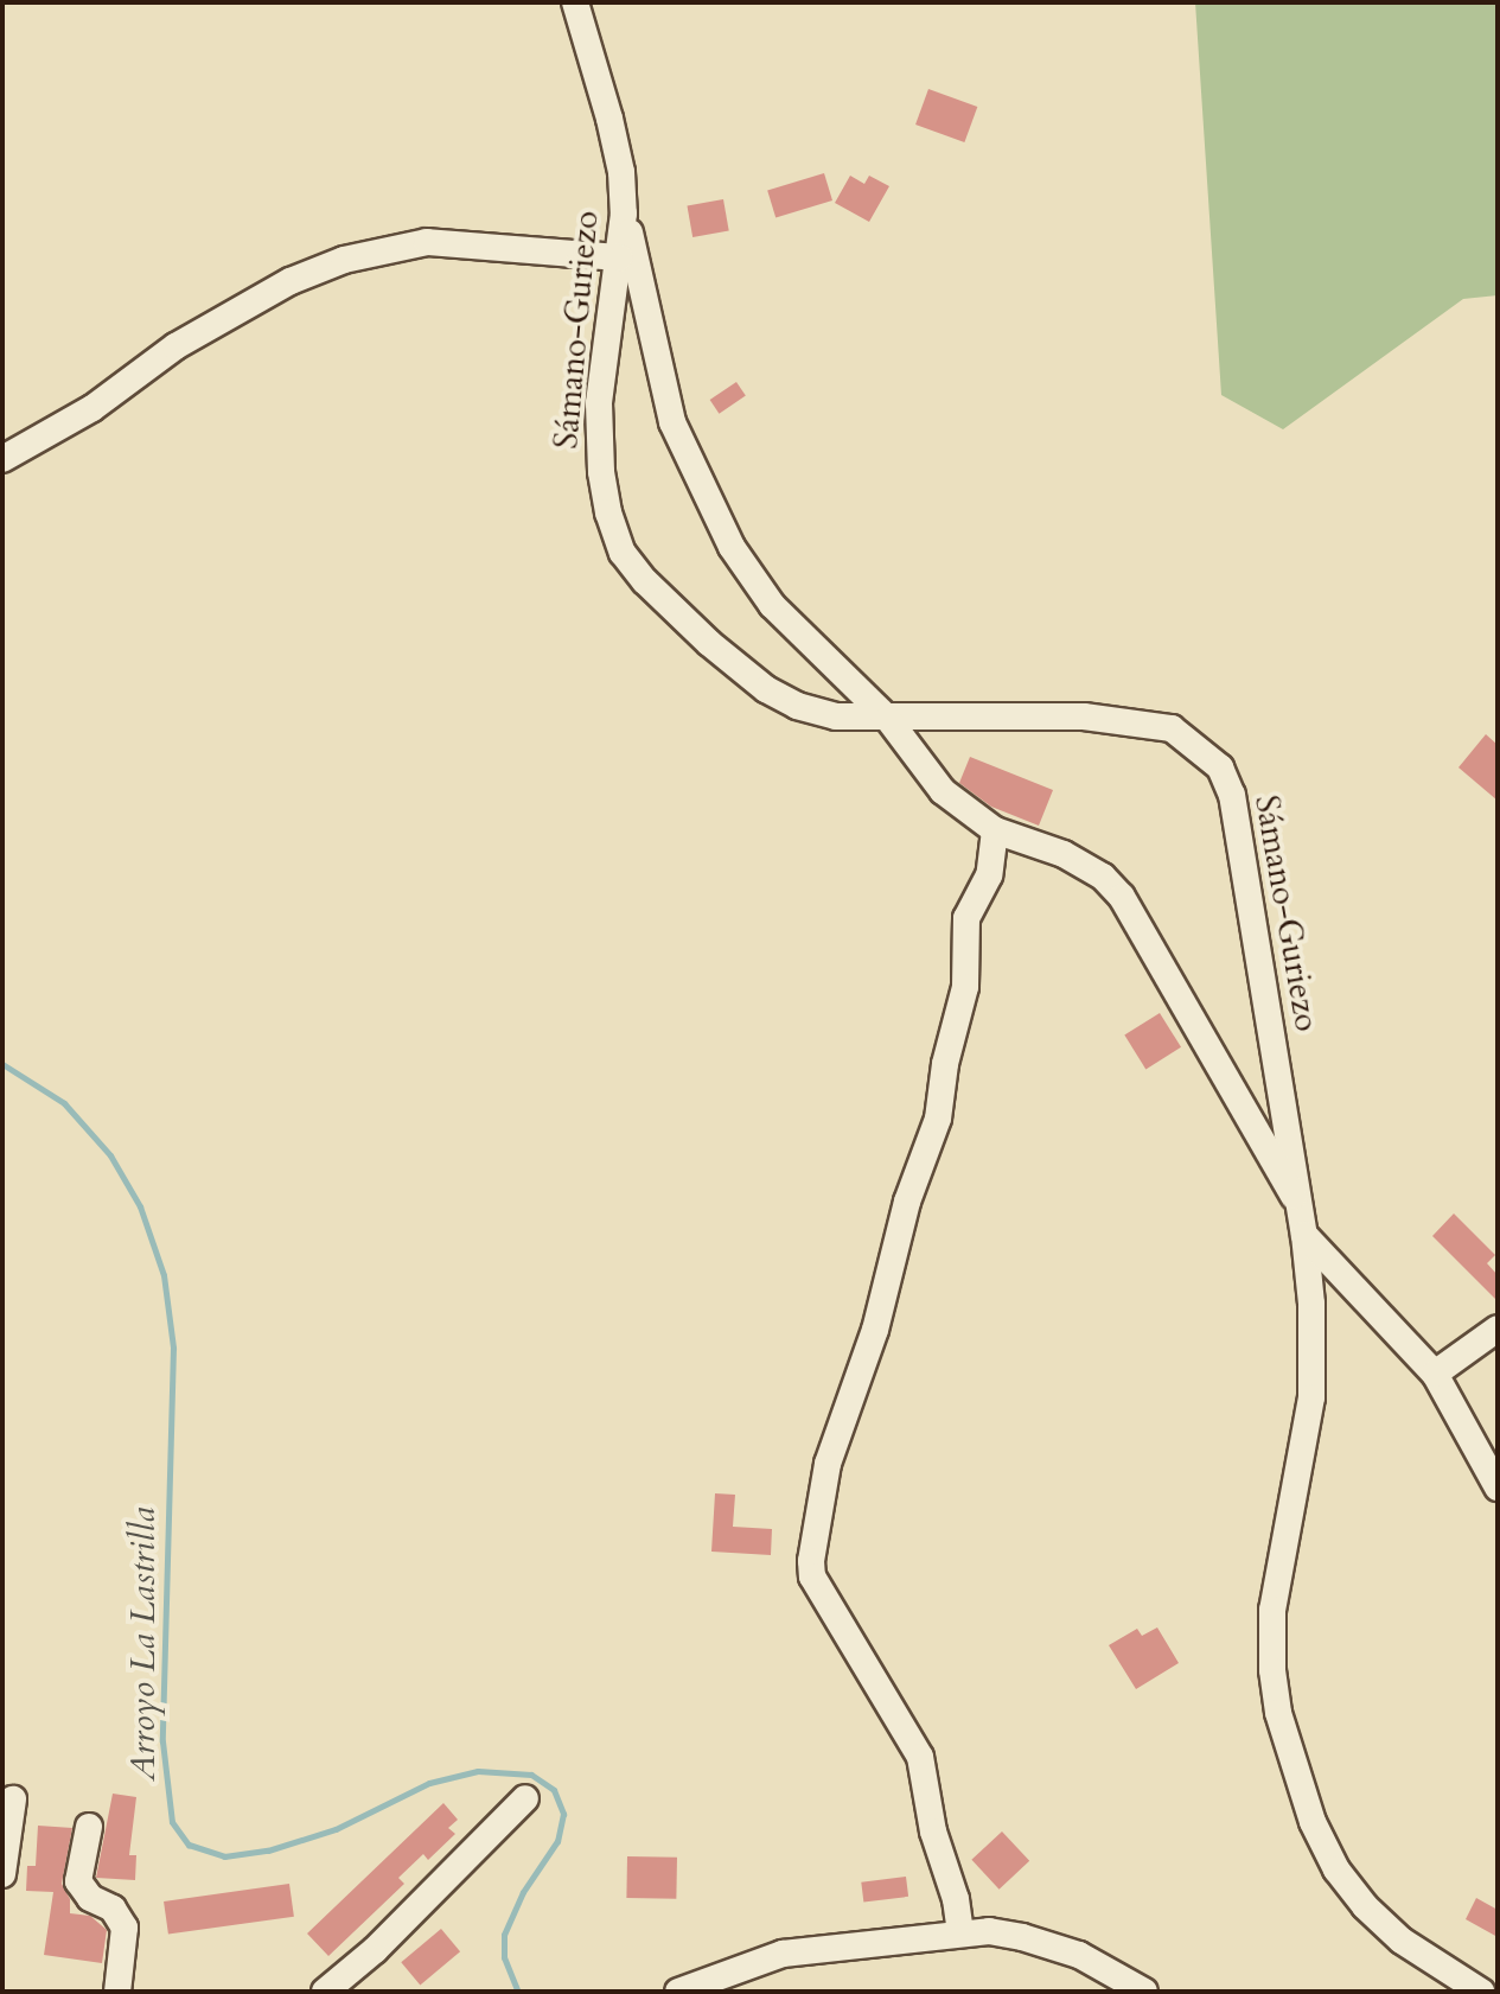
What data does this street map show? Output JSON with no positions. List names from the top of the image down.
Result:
{
  "streets": {
    "street": ["Sámano-Guriezo"]
  },
  "water": ["Arroyo La Lastrilla"]
}
